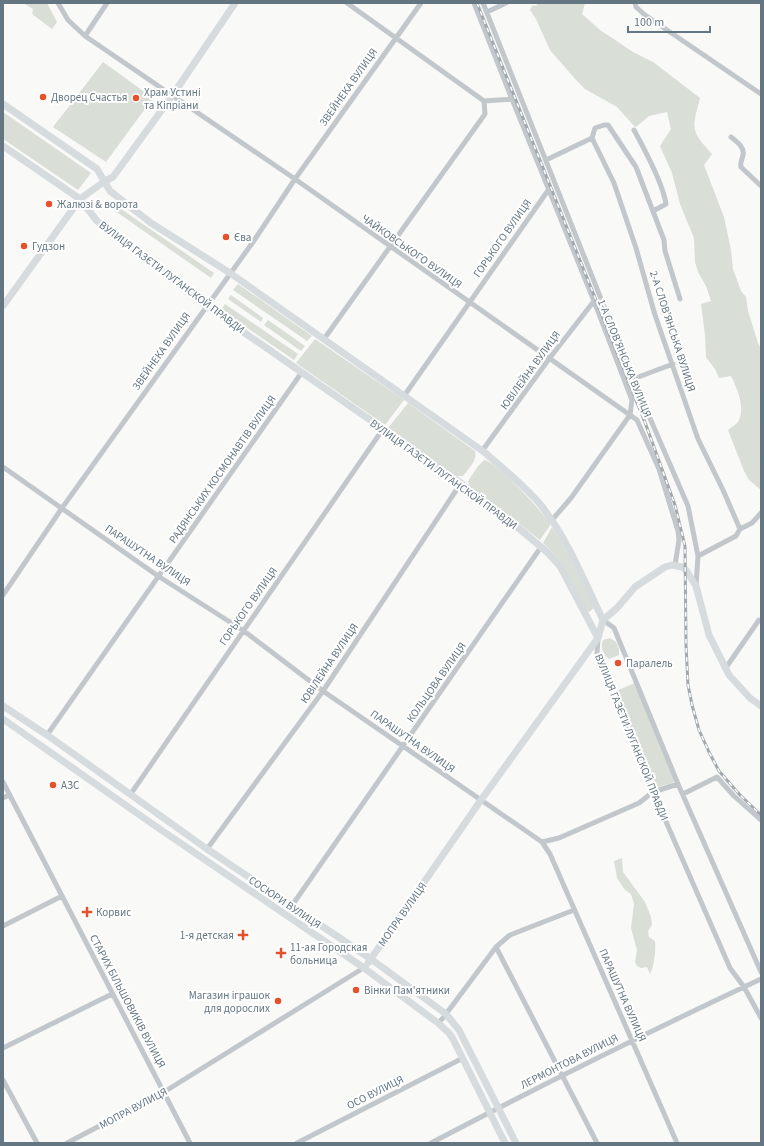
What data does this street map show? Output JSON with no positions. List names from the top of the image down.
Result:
{
  "streets": {
    "street": [
      "ЗВЕЙНЕКА ВУЛИЦЯ",
      "ГОРЬКОГО ВУЛИЦЯ",
      "ЧАЙКОВСЬКОГО ВУЛИЦЯ",
      "ВУЛИЦЯ ГАЗЄТИ ЛУГАНСКОЙ ПРАВДИ",
      "2-А СЛОВ’ЯНСЬКА ВУЛИЦЯ",
      "1-А СЛОВ’ЯНСЬКА ВУЛИЦЯ",
      "ЮВІЛЕЙНА ВУЛИЦЯ",
      "РАДЯНСЬКИХ КОСМОНАВТІВ ВУЛИЦЯ",
      "ПАРАШУТНА ВУЛИЦЯ",
      "КОЛЬЦОВА ВУЛИЦЯ",
      "СОСЮРИ ВУЛИЦЯ",
      "МОПРА ВУЛИЦЯ",
      "СТАРИХ БІЛЬШОВИКІВ ВУЛИЦЯ",
      "ЛЕРМОНТОВА ВУЛИЦЯ",
      "ОСО ВУЛИЦЯ"
    ]
  },
  "crossings": [
    ["ЗВЕЙНЕКА ВУЛИЦЯ", "ЧАЙКОВСЬКОГО ВУЛИЦЯ"],
    ["ЗВЕЙНЕКА ВУЛИЦЯ", "ВУЛИЦЯ ГАЗЄТИ ЛУГАНСКОЙ ПРАВДИ"],
    ["ЗВЕЙНЕКА ВУЛИЦЯ", "ПАРАШУТНА ВУЛИЦЯ"],
    ["ГОРЬКОГО ВУЛИЦЯ", "ЧАЙКОВСЬКОГО ВУЛИЦЯ"],
    ["ГОРЬКОГО ВУЛИЦЯ", "ВУЛИЦЯ ГАЗЄТИ ЛУГАНСКОЙ ПРАВДИ"],
    ["ГОРЬКОГО ВУЛИЦЯ", "ПАРАШУТНА ВУЛИЦЯ"],
    ["ГОРЬКОГО ВУЛИЦЯ", "СОСЮРИ ВУЛИЦЯ"],
    ["ЧАЙКОВСЬКОГО ВУЛИЦЯ", "ЮВІЛЕЙНА ВУЛИЦЯ"],
    ["ВУЛИЦЯ ГАЗЄТИ ЛУГАНСКОЙ ПРАВДИ", "ЮВІЛЕЙНА ВУЛИЦЯ"],
    ["ВУЛИЦЯ ГАЗЄТИ ЛУГАНСКОЙ ПРАВДИ", "РАДЯНСЬКИХ КОСМОНАВТІВ ВУЛИЦЯ"],
    ["ВУЛИЦЯ ГАЗЄТИ ЛУГАНСКОЙ ПРАВДИ", "КОЛЬЦОВА ВУЛИЦЯ"],
    ["ВУЛИЦЯ ГАЗЄТИ ЛУГАНСКОЙ ПРАВДИ", "МОПРА ВУЛИЦЯ"],
    ["ВУЛИЦЯ ГАЗЄТИ ЛУГАНСКОЙ ПРАВДИ", "ЛЕРМОНТОВА ВУЛИЦЯ"],
    ["ЮВІЛЕЙНА ВУЛИЦЯ", "ПАРАШУТНА ВУЛИЦЯ"],
    ["ЮВІЛЕЙНА ВУЛИЦЯ", "СОСЮРИ ВУЛИЦЯ"],
    ["РАДЯНСЬКИХ КОСМОНАВТІВ ВУЛИЦЯ", "ПАРАШУТНА ВУЛИЦЯ"],
    ["РАДЯНСЬКИХ КОСМОНАВТІВ ВУЛИЦЯ", "СОСЮРИ ВУЛИЦЯ"],
    ["ПАРАШУТНА ВУЛИЦЯ", "КОЛЬЦОВА ВУЛИЦЯ"],
    ["ПАРАШУТНА ВУЛИЦЯ", "МОПРА ВУЛИЦЯ"],
    ["ПАРАШУТНА ВУЛИЦЯ", "ЛЕРМОНТОВА ВУЛИЦЯ"],
    ["КОЛЬЦОВА ВУЛИЦЯ", "СОСЮРИ ВУЛИЦЯ"],
    ["СОСЮРИ ВУЛИЦЯ", "МОПРА ВУЛИЦЯ"],
    ["СОСЮРИ ВУЛИЦЯ", "ЛЕРМОНТОВА ВУЛИЦЯ"],
    ["СОСЮРИ ВУЛИЦЯ", "ОСО ВУЛИЦЯ"],
    ["МОПРА ВУЛИЦЯ", "СТАРИХ БІЛЬШОВИКІВ ВУЛИЦЯ"]
  ],
  "places": {
    "other": [
      "Дворец Счастья",
      "Храм Устині та Кіпріани",
      "Жалюзі & ворота",
      "Єва",
      "Гудзон",
      "Паралель",
      "АЗС",
      "Вінки Пам'ятники",
      "Магазин іграшок для дорослих"
    ],
    "health": ["Корвис", "1-я детская", "11-ая Городская больница"]
  },
  "scale_bar": "100 m"
}
